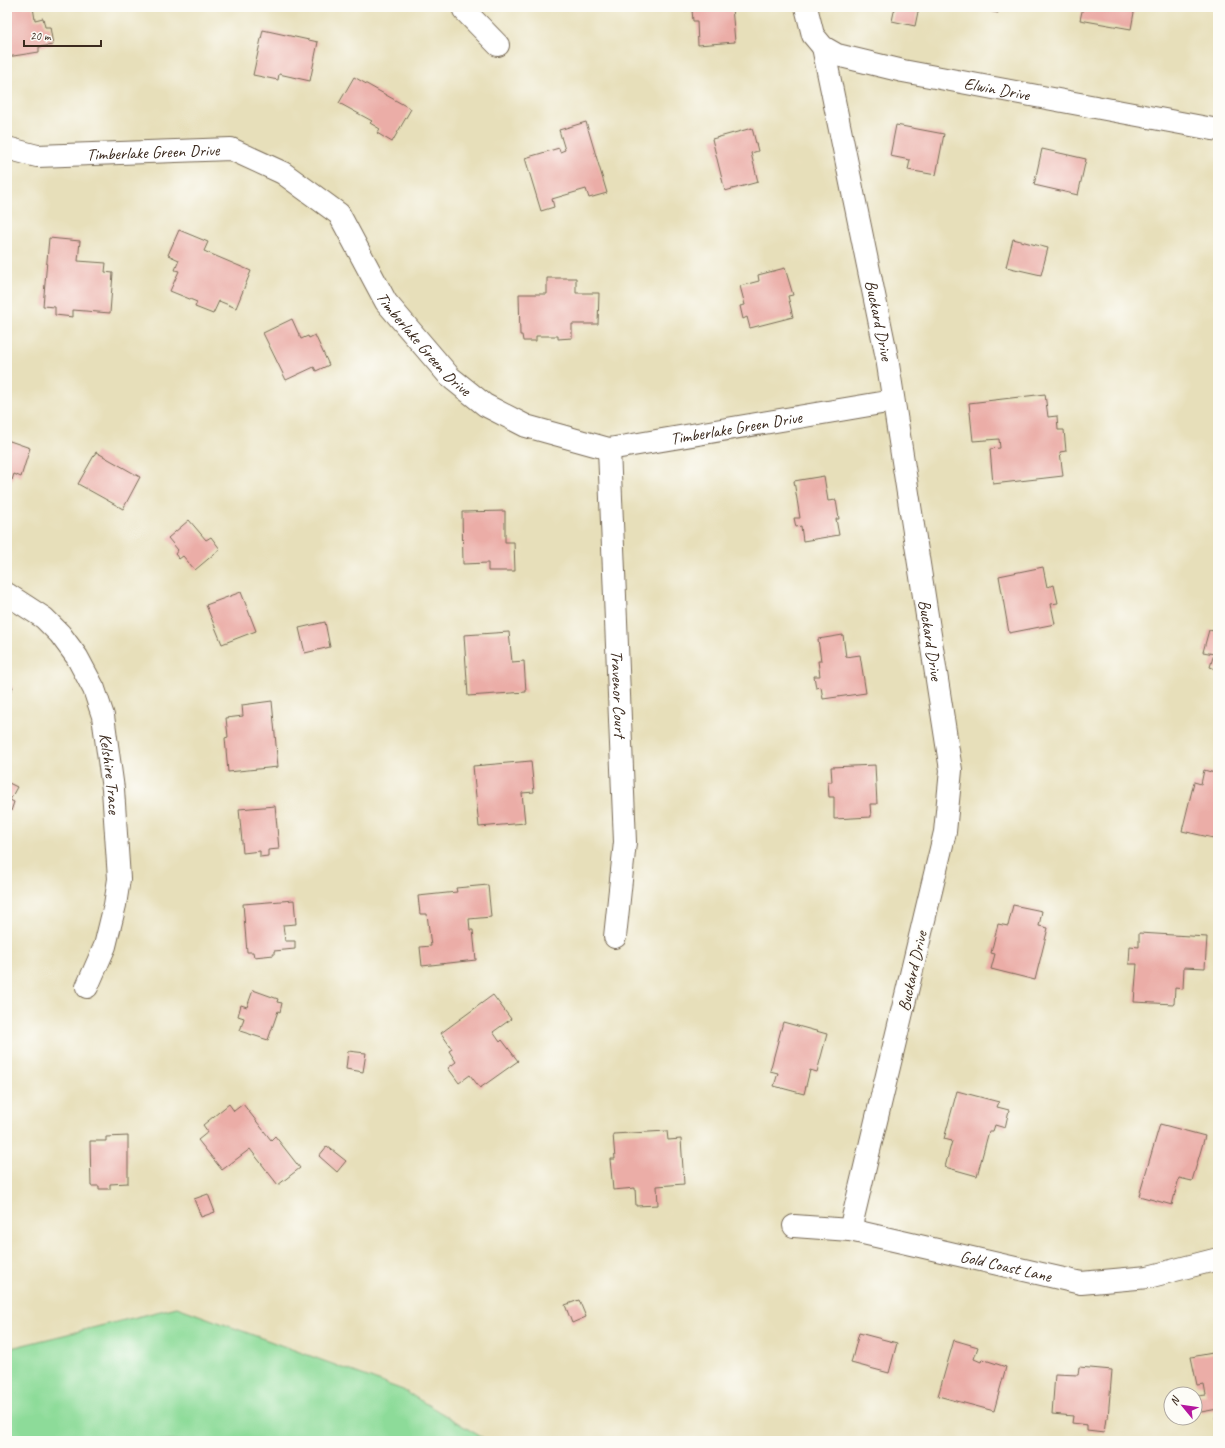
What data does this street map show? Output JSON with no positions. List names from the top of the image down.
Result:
{
  "streets": {
    "street": [
      "Elwin Drive",
      "Timberlake Green Drive",
      "Buckard Drive",
      "Travenor Court",
      "Kelshire Trace",
      "Gold Coast Lane"
    ]
  },
  "crossings": [
    ["Elwin Drive", "Buckard Drive"],
    ["Timberlake Green Drive", "Buckard Drive"],
    ["Timberlake Green Drive", "Travenor Court"],
    ["Buckard Drive", "Gold Coast Lane"]
  ],
  "scale_bar": "20 m",
  "north": "top left"
}
